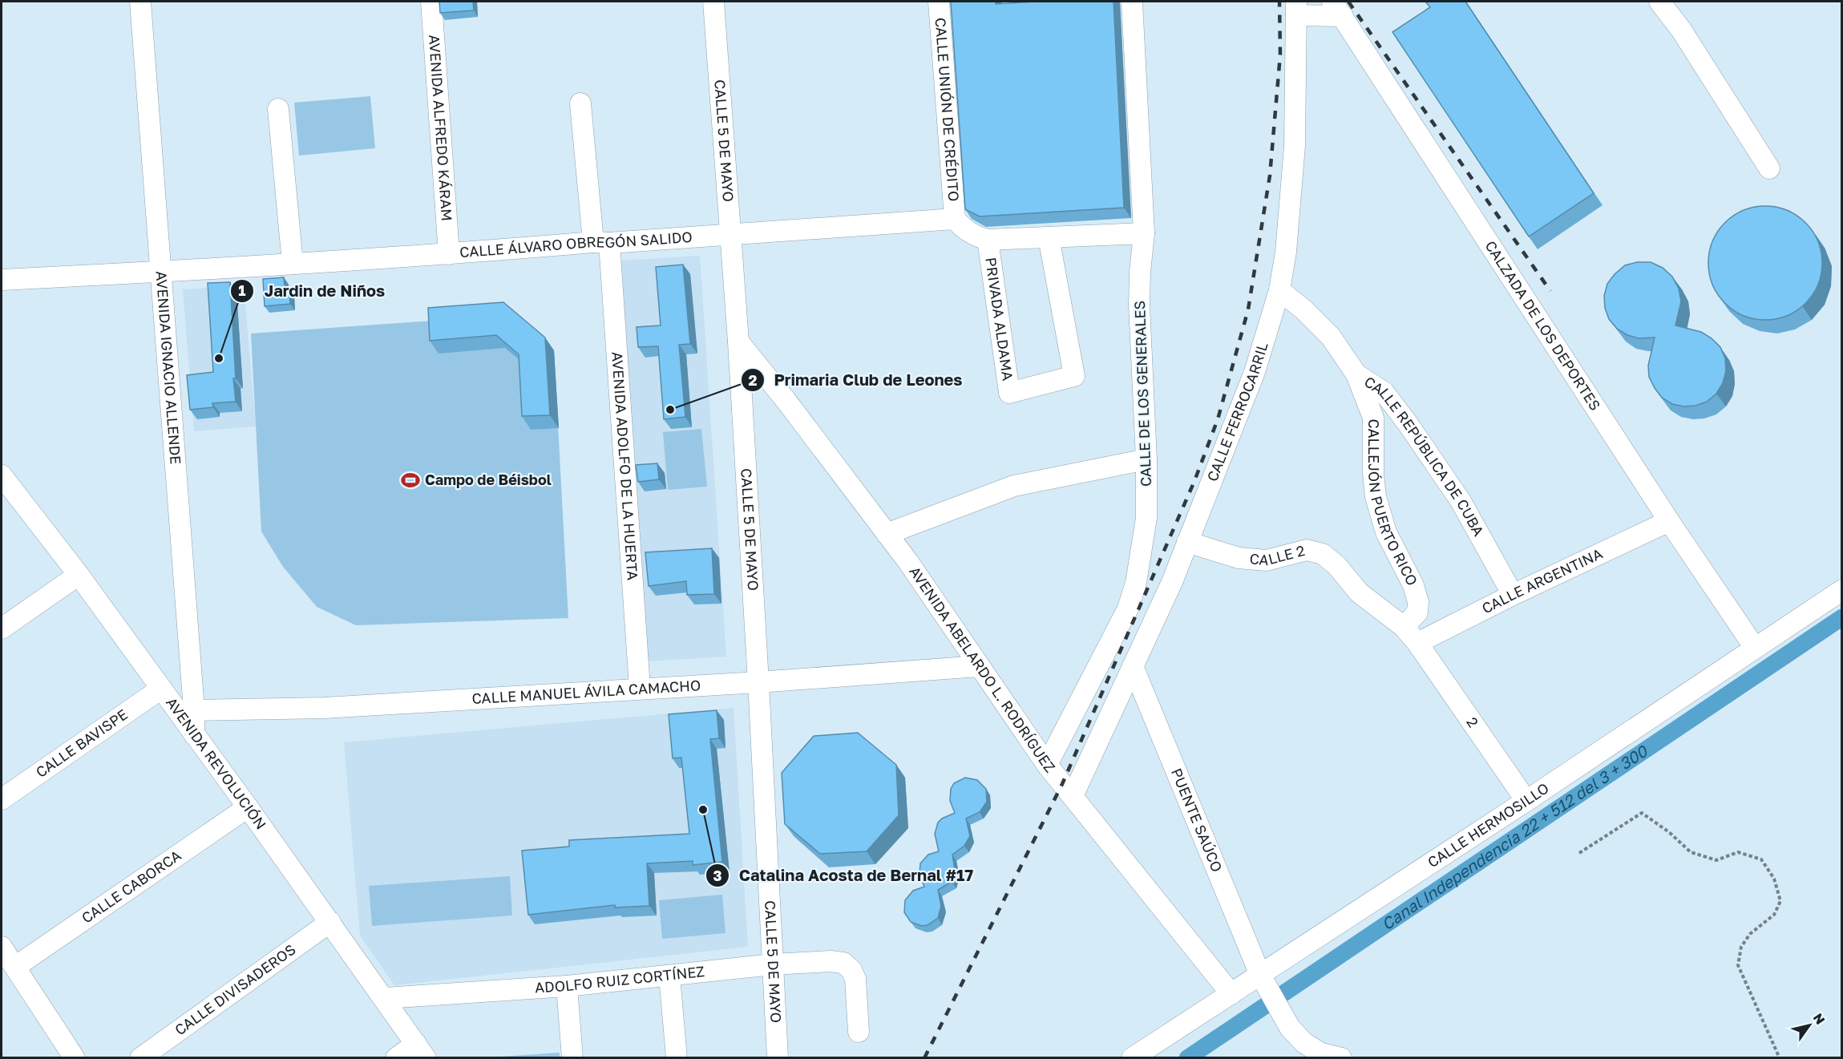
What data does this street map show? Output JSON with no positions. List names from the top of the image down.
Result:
{
  "streets": {
    "street": [
      "CALLE UNIÓN DE CRÉDITO",
      "AVENIDA ALFREDO KÁRAM",
      "CALLE 5 DE MAYO",
      "CALLE ÁLVARO OBREGÓN SALIDO",
      "PRIVADA ALDAMA",
      "CALZADA DE LOS DEPORTES",
      "AVENIDA IGNACIO ALLENDE",
      "CALLE DE LOS GENERALES",
      "CALLE FERROCARRIL",
      "CALLE REPÚBLICA DE CUBA",
      "AVENIDA ADOLFO DE LA HUERTA",
      "CALLEJÓN PUERTO RICO",
      "CALLE 2",
      "CALLE ARGENTINA",
      "AVENIDA ABELARDO L. RODRÍGUEZ",
      "CALLE MANUEL ÁVILA CAMACHO",
      "2",
      "CALLE BAVISPE",
      "AVENIDA REVOLUCIÓN",
      "PUENTE SAÚCO",
      "CALLE HERMOSILLO",
      "CALLE CABORCA",
      "ADOLFO RUIZ CORTÍNEZ",
      "CALLE DIVISADEROS"
    ]
  },
  "crossings": [
    ["CALLE UNIÓN DE CRÉDITO", "CALLE ÁLVARO OBREGÓN SALIDO"],
    ["AVENIDA ALFREDO KÁRAM", "CALLE ÁLVARO OBREGÓN SALIDO"],
    ["CALLE 5 DE MAYO", "CALLE ÁLVARO OBREGÓN SALIDO"],
    ["CALLE 5 DE MAYO", "AVENIDA ABELARDO L. RODRÍGUEZ"],
    ["CALLE 5 DE MAYO", "CALLE MANUEL ÁVILA CAMACHO"],
    ["CALLE 5 DE MAYO", "ADOLFO RUIZ CORTÍNEZ"],
    ["CALLE ÁLVARO OBREGÓN SALIDO", "AVENIDA IGNACIO ALLENDE"],
    ["CALLE ÁLVARO OBREGÓN SALIDO", "AVENIDA ADOLFO DE LA HUERTA"],
    ["CALZADA DE LOS DEPORTES", "CALLE ARGENTINA"],
    ["CALZADA DE LOS DEPORTES", "CALLE HERMOSILLO"],
    ["AVENIDA IGNACIO ALLENDE", "CALLE MANUEL ÁVILA CAMACHO"],
    ["AVENIDA IGNACIO ALLENDE", "AVENIDA REVOLUCIÓN"],
    ["CALLE DE LOS GENERALES", "AVENIDA ABELARDO L. RODRÍGUEZ"],
    ["CALLE FERROCARRIL", "CALLE REPÚBLICA DE CUBA"],
    ["CALLE FERROCARRIL", "CALLE 2"],
    ["CALLE FERROCARRIL", "AVENIDA ABELARDO L. RODRÍGUEZ"],
    ["CALLE FERROCARRIL", "PUENTE SAÚCO"],
    ["CALLE REPÚBLICA DE CUBA", "CALLEJÓN PUERTO RICO"],
    ["CALLE REPÚBLICA DE CUBA", "CALLE ARGENTINA"],
    ["AVENIDA ADOLFO DE LA HUERTA", "CALLE MANUEL ÁVILA CAMACHO"],
    ["CALLEJÓN PUERTO RICO", "CALLE 2"],
    ["CALLE 2", "CALLE ARGENTINA"],
    ["CALLE 2", "2"],
    ["CALLE ARGENTINA", "2"],
    ["AVENIDA ABELARDO L. RODRÍGUEZ", "CALLE MANUEL ÁVILA CAMACHO"],
    ["AVENIDA ABELARDO L. RODRÍGUEZ", "CALLE HERMOSILLO"],
    ["2", "CALLE HERMOSILLO"],
    ["CALLE BAVISPE", "AVENIDA REVOLUCIÓN"],
    ["AVENIDA REVOLUCIÓN", "CALLE CABORCA"],
    ["AVENIDA REVOLUCIÓN", "ADOLFO RUIZ CORTÍNEZ"],
    ["AVENIDA REVOLUCIÓN", "CALLE DIVISADEROS"],
    ["PUENTE SAÚCO", "CALLE HERMOSILLO"]
  ],
  "water": ["Canal Independencia 22 + 512 del 3 + 300"],
  "places": {
    "other": ["Jardin de Niños", "Primaria Club de Leones", "Catalina Acosta de Bernal #17"],
    "sports": ["Campo de Béisbol"]
  },
  "north": "top right"
}
